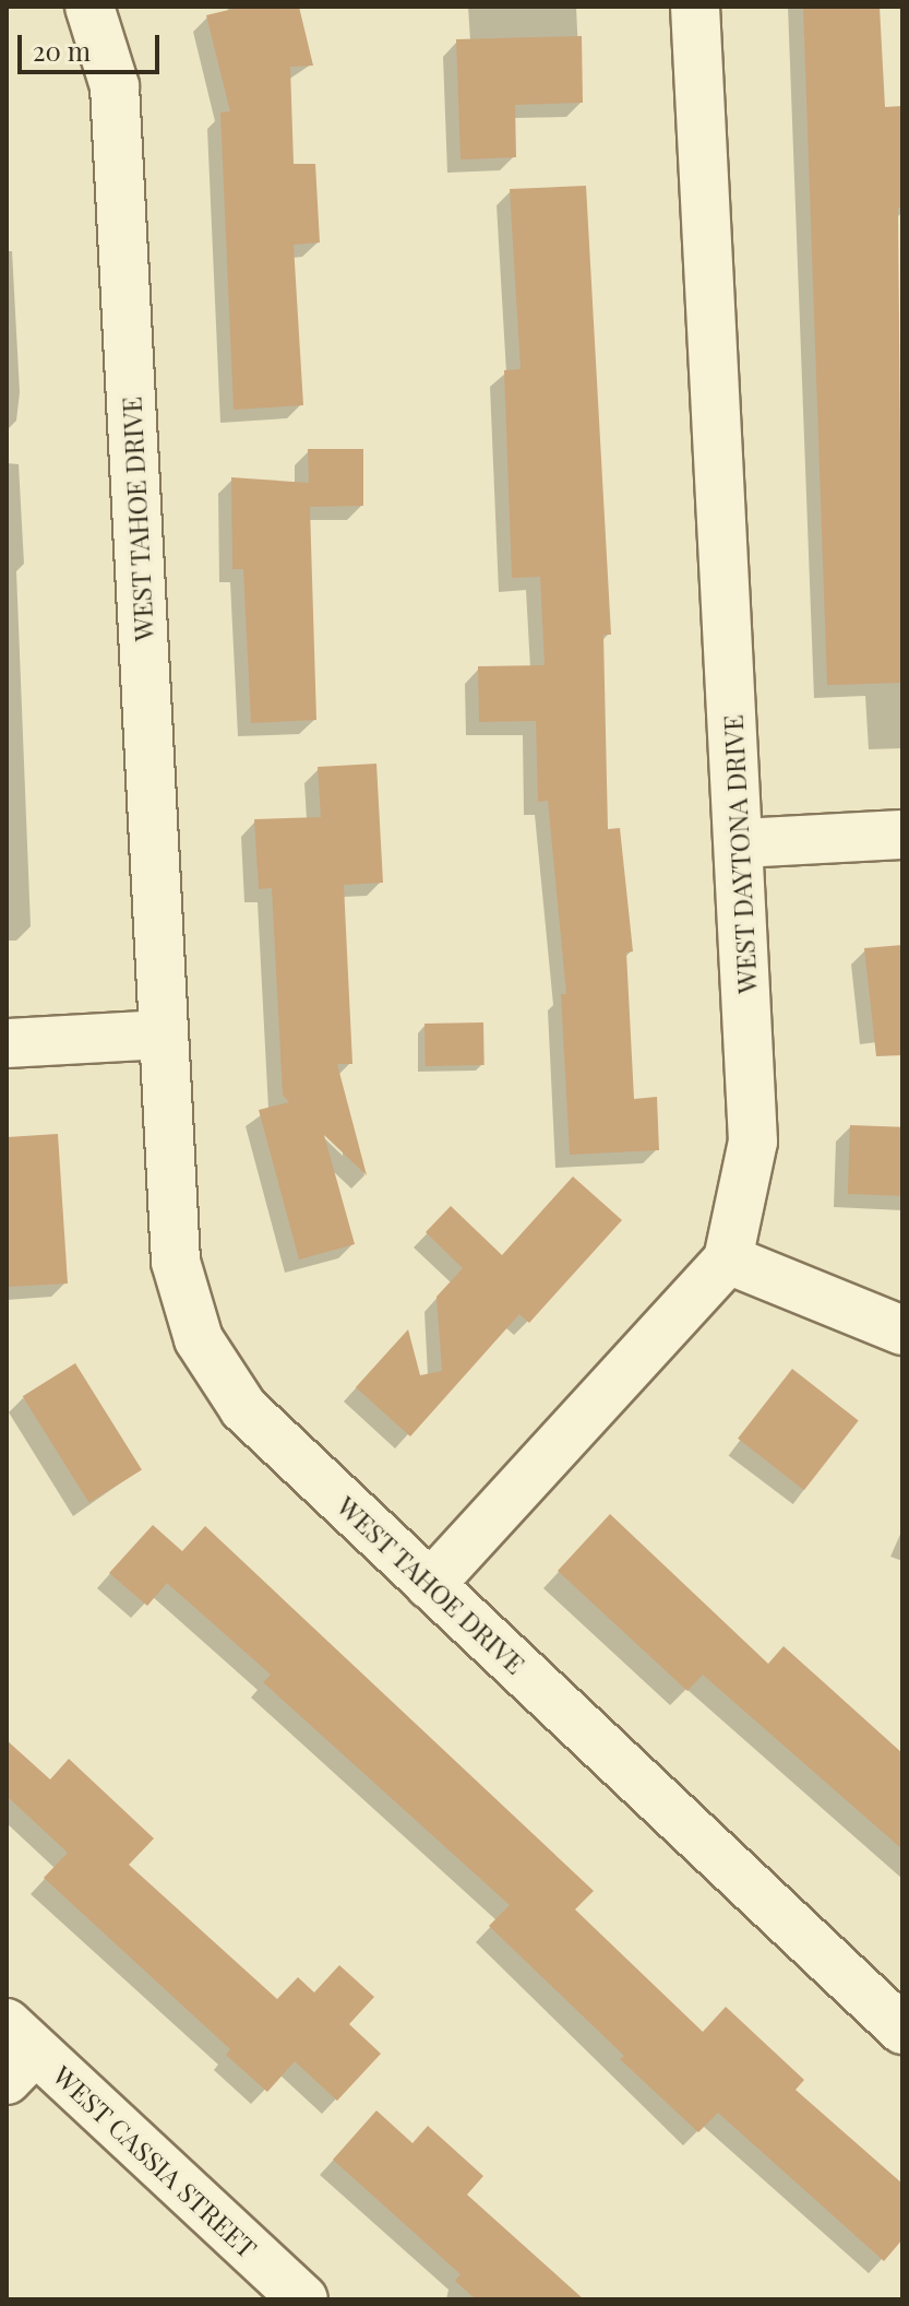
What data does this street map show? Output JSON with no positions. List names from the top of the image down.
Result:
{
  "streets": {
    "street": ["WEST TAHOE DRIVE", "WEST DAYTONA DRIVE", "WEST CASSIA STREET"]
  },
  "scale_bar": "20 m"
}
